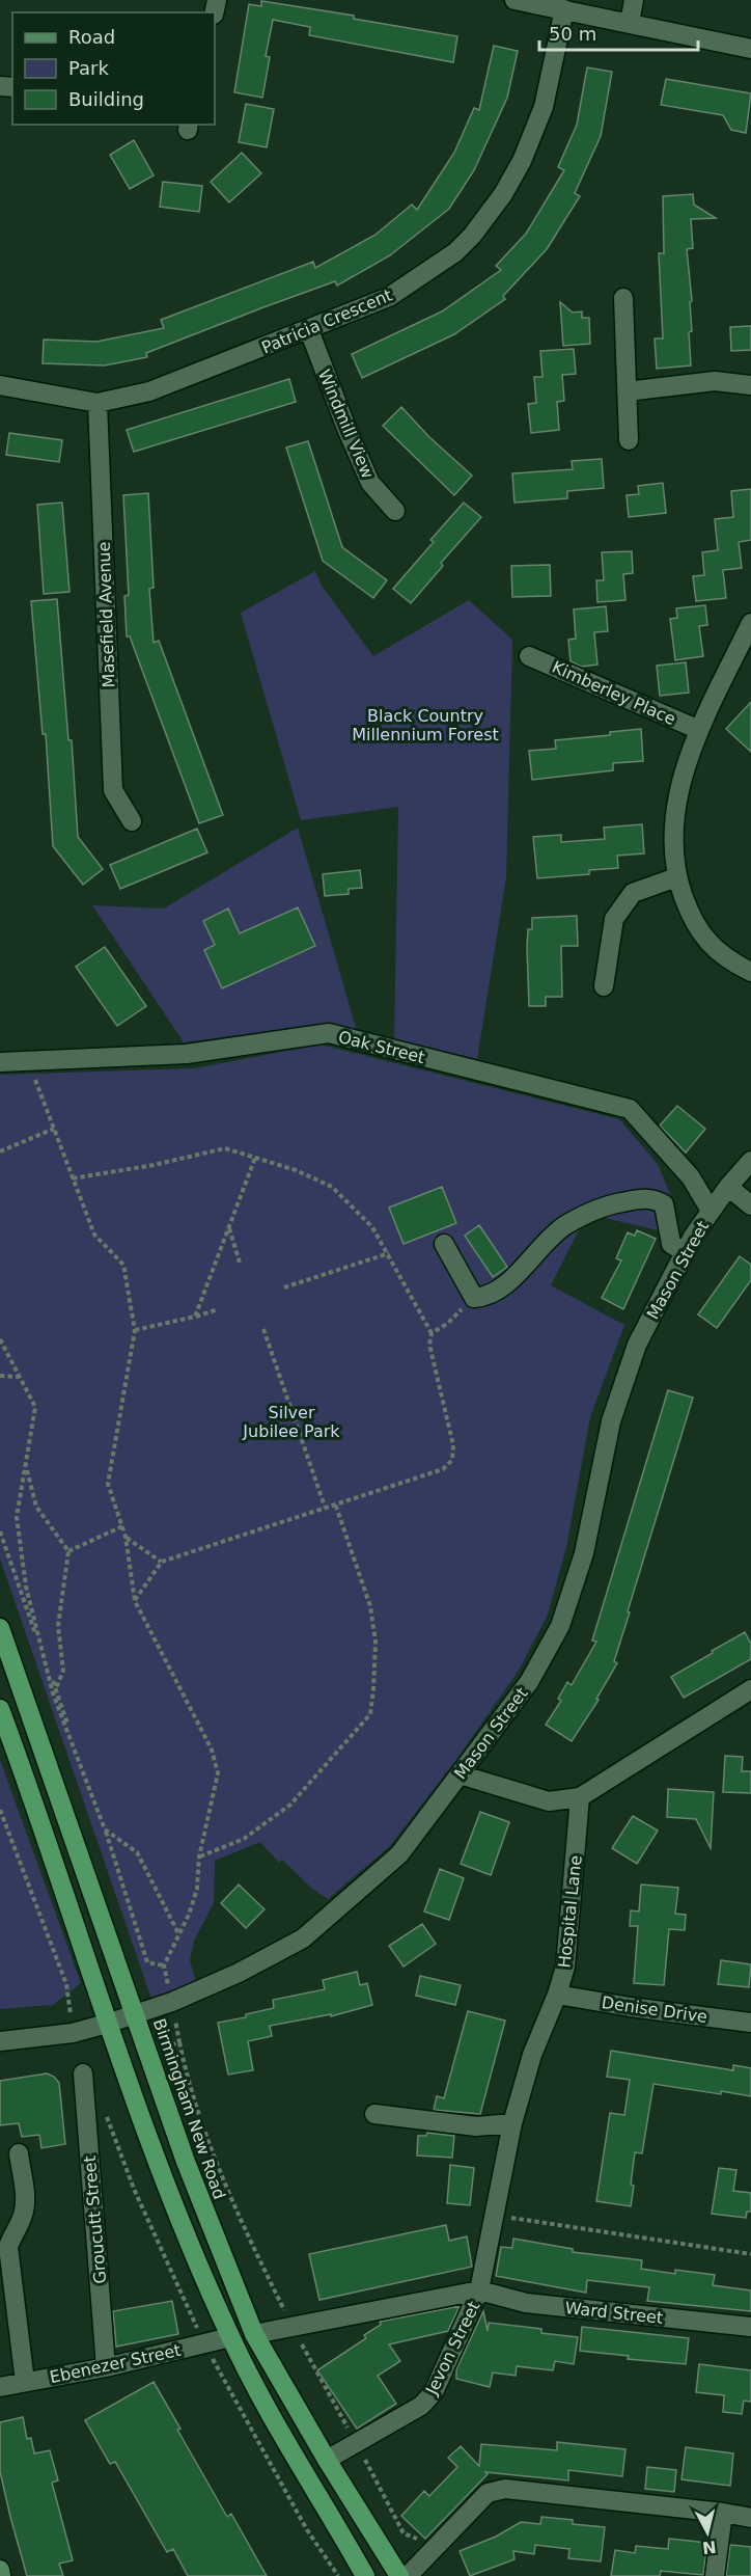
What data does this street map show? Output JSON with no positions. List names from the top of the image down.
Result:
{
  "streets": {
    "highway": ["Birmingham New Road"],
    "street": [
      "Patricia Crescent",
      "Windmill View",
      "Masefield Avenue",
      "Kimberley Place",
      "Oak Street",
      "Mason Street",
      "Hospital Lane",
      "Denise Drive",
      "Groucutt Street",
      "Ward Street",
      "Jevon Street",
      "Ebenezer Street"
    ]
  },
  "crossings": [
    ["Patricia Crescent", "Windmill View"],
    ["Patricia Crescent", "Masefield Avenue"],
    ["Oak Street", "Mason Street"],
    ["Mason Street", "Birmingham New Road"],
    ["Hospital Lane", "Denise Drive"],
    ["Hospital Lane", "Ward Street"],
    ["Hospital Lane", "Jevon Street"],
    ["Birmingham New Road", "Jevon Street"],
    ["Groucutt Street", "Ebenezer Street"],
    ["Ward Street", "Jevon Street"]
  ],
  "parks": ["Black Country Millennium Forest", "Silver Jubilee Park"],
  "legend": ["Road", "Park", "Building"],
  "scale_bar": "50 m",
  "north": "bottom"
}
